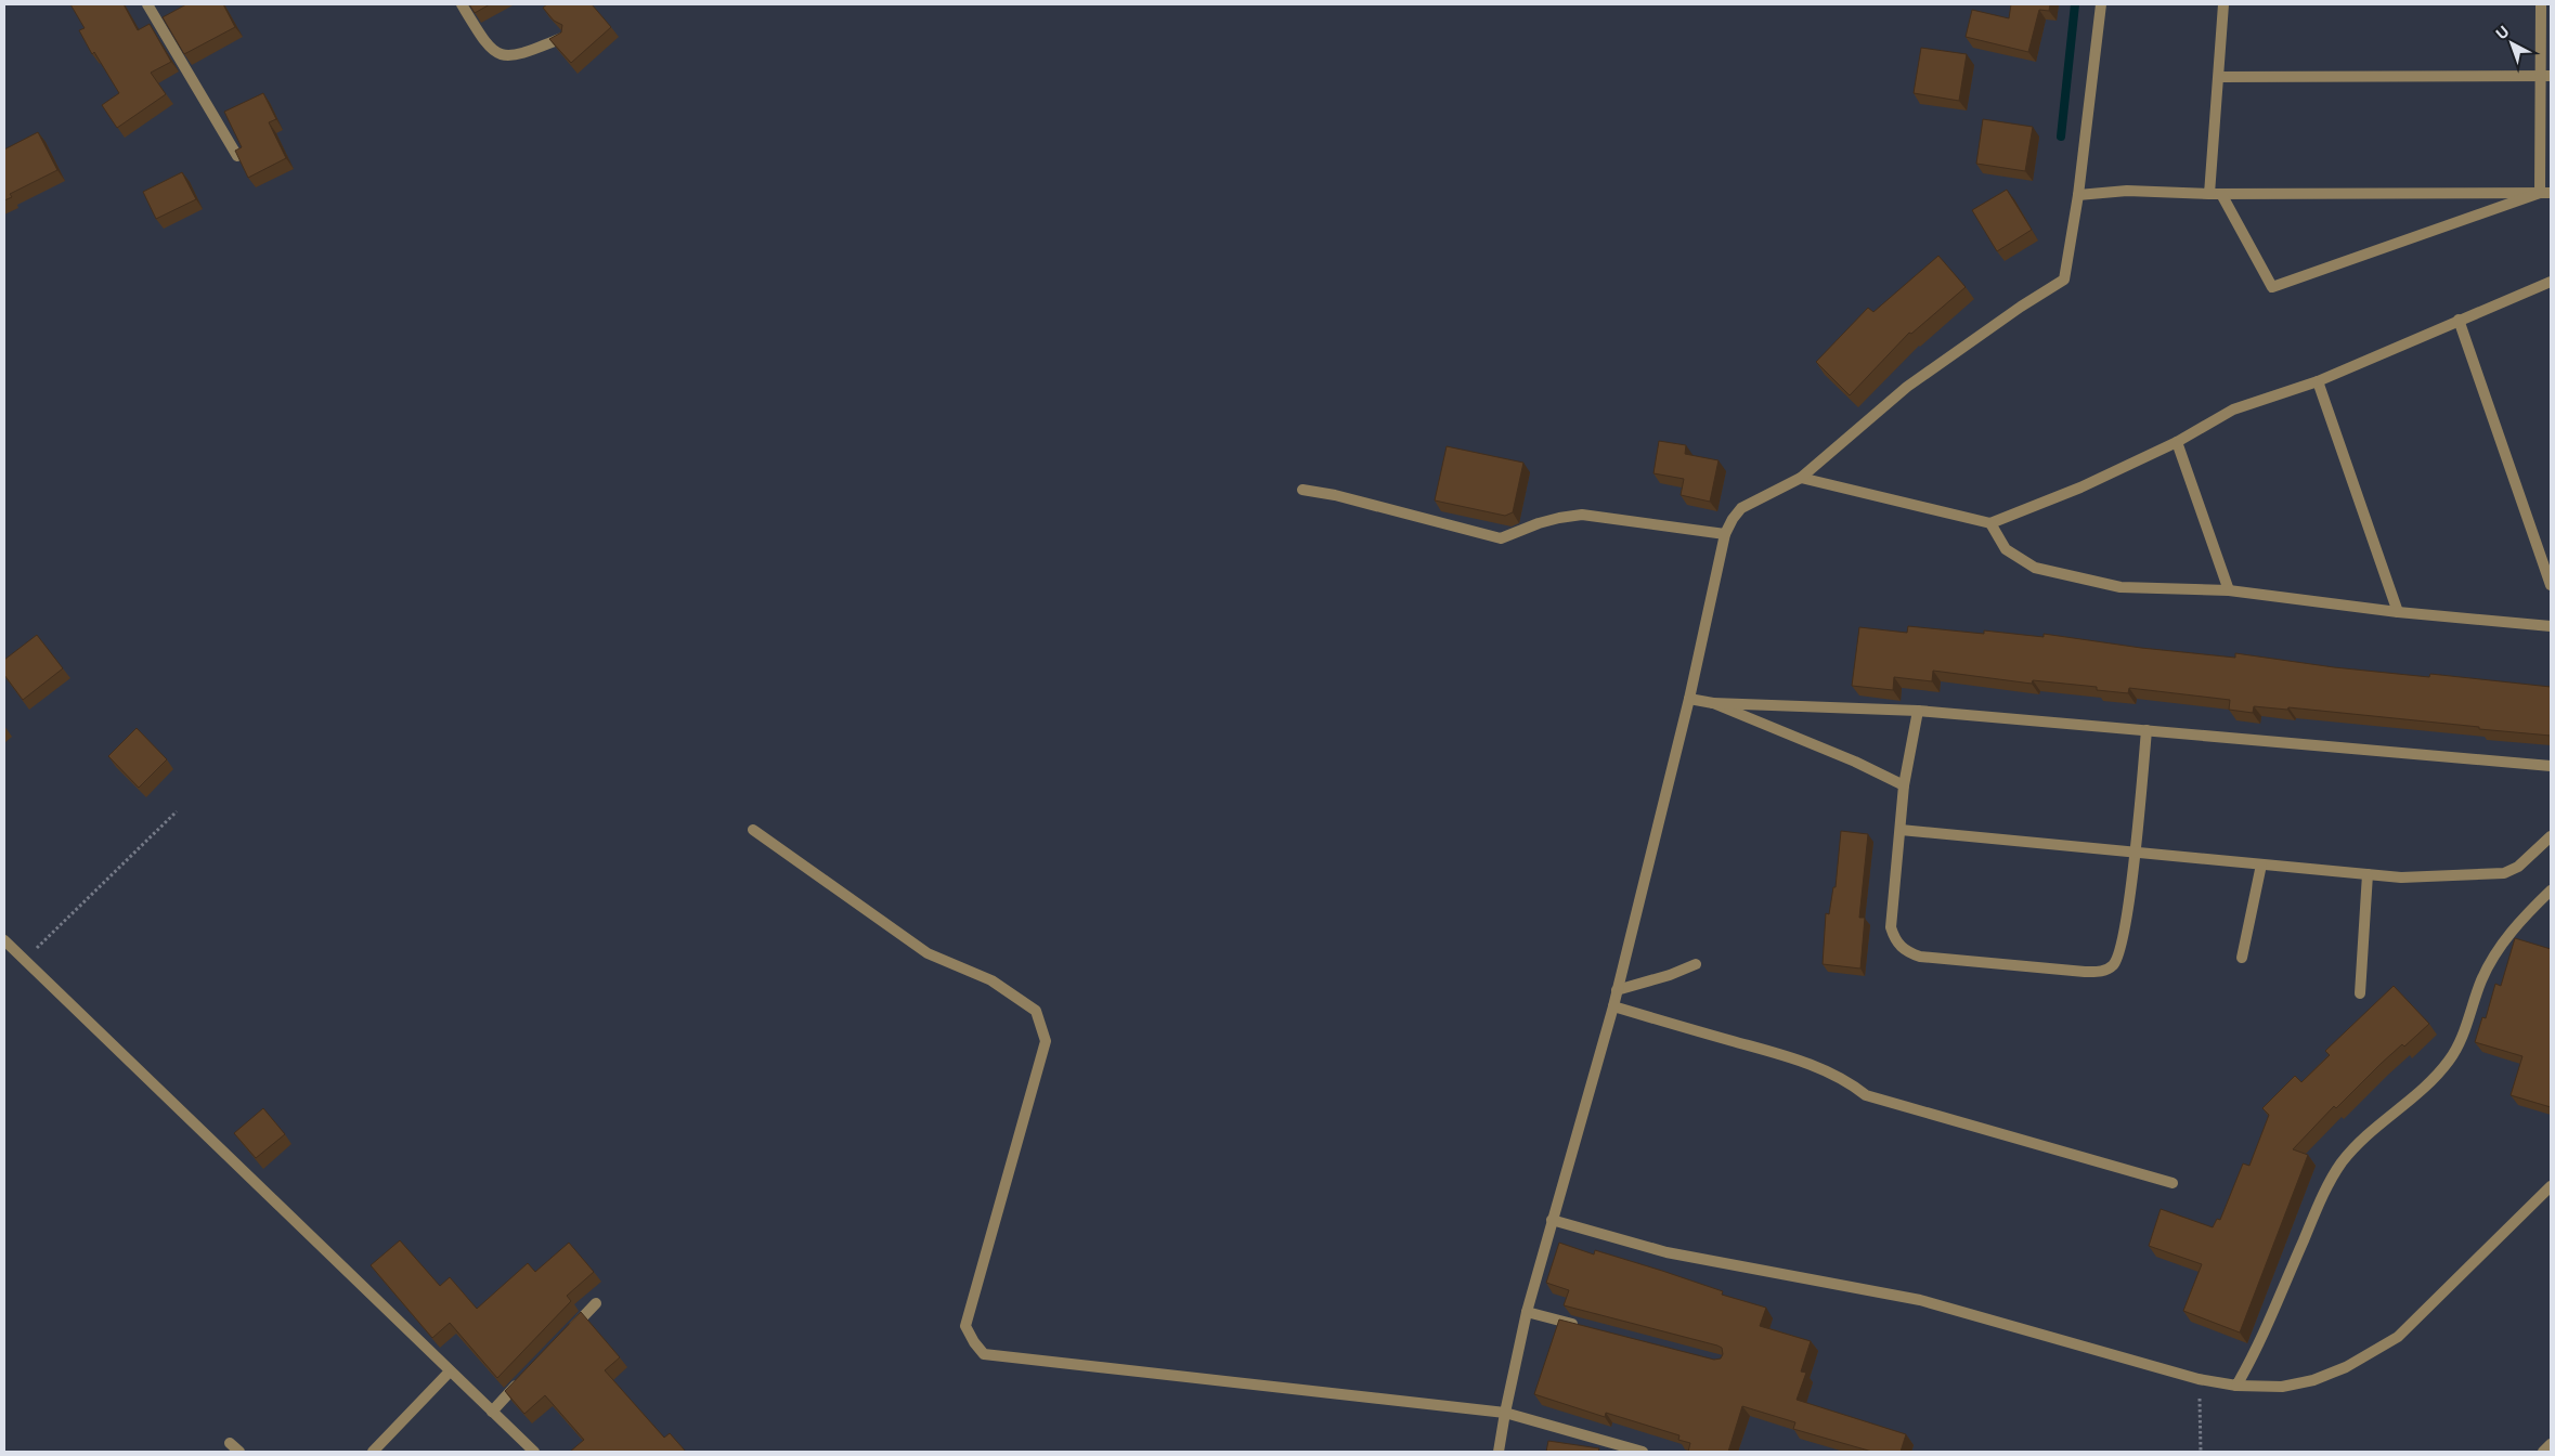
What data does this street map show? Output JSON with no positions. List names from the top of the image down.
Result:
{
  "north": "top left"
}
